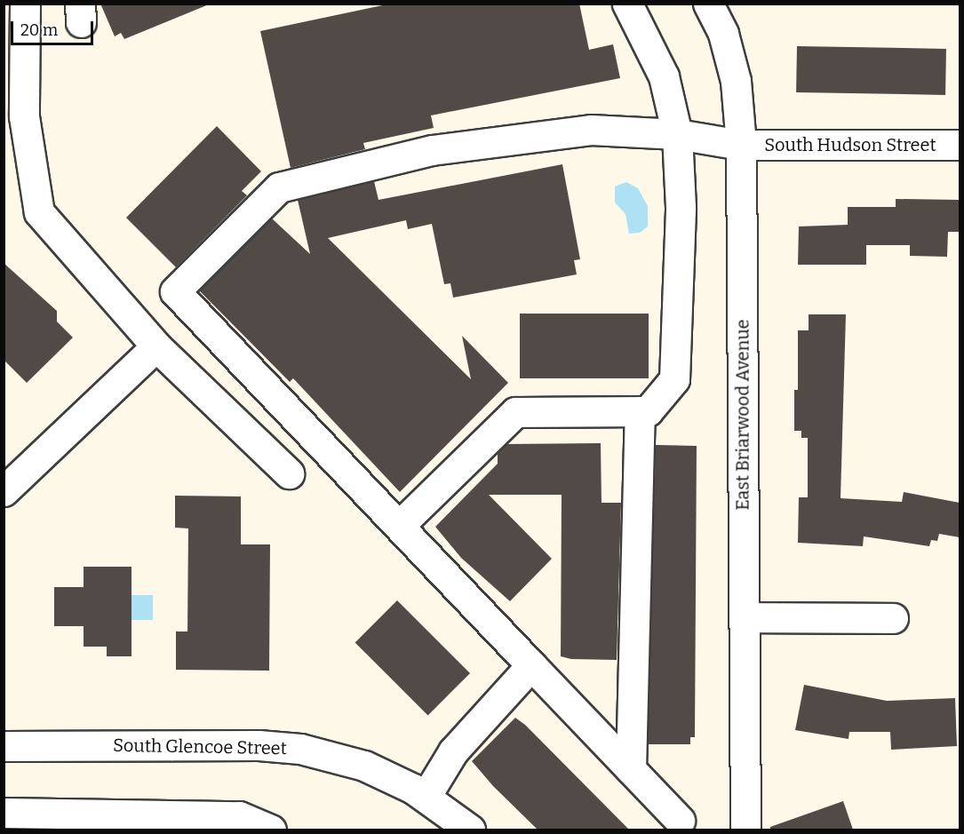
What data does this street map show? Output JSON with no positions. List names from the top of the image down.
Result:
{
  "streets": {
    "street": ["South Hudson Street", "East Briarwood Avenue", "South Glencoe Street"]
  },
  "crossings": [
    ["South Hudson Street", "East Briarwood Avenue"]
  ],
  "scale_bar": "20 m"
}
